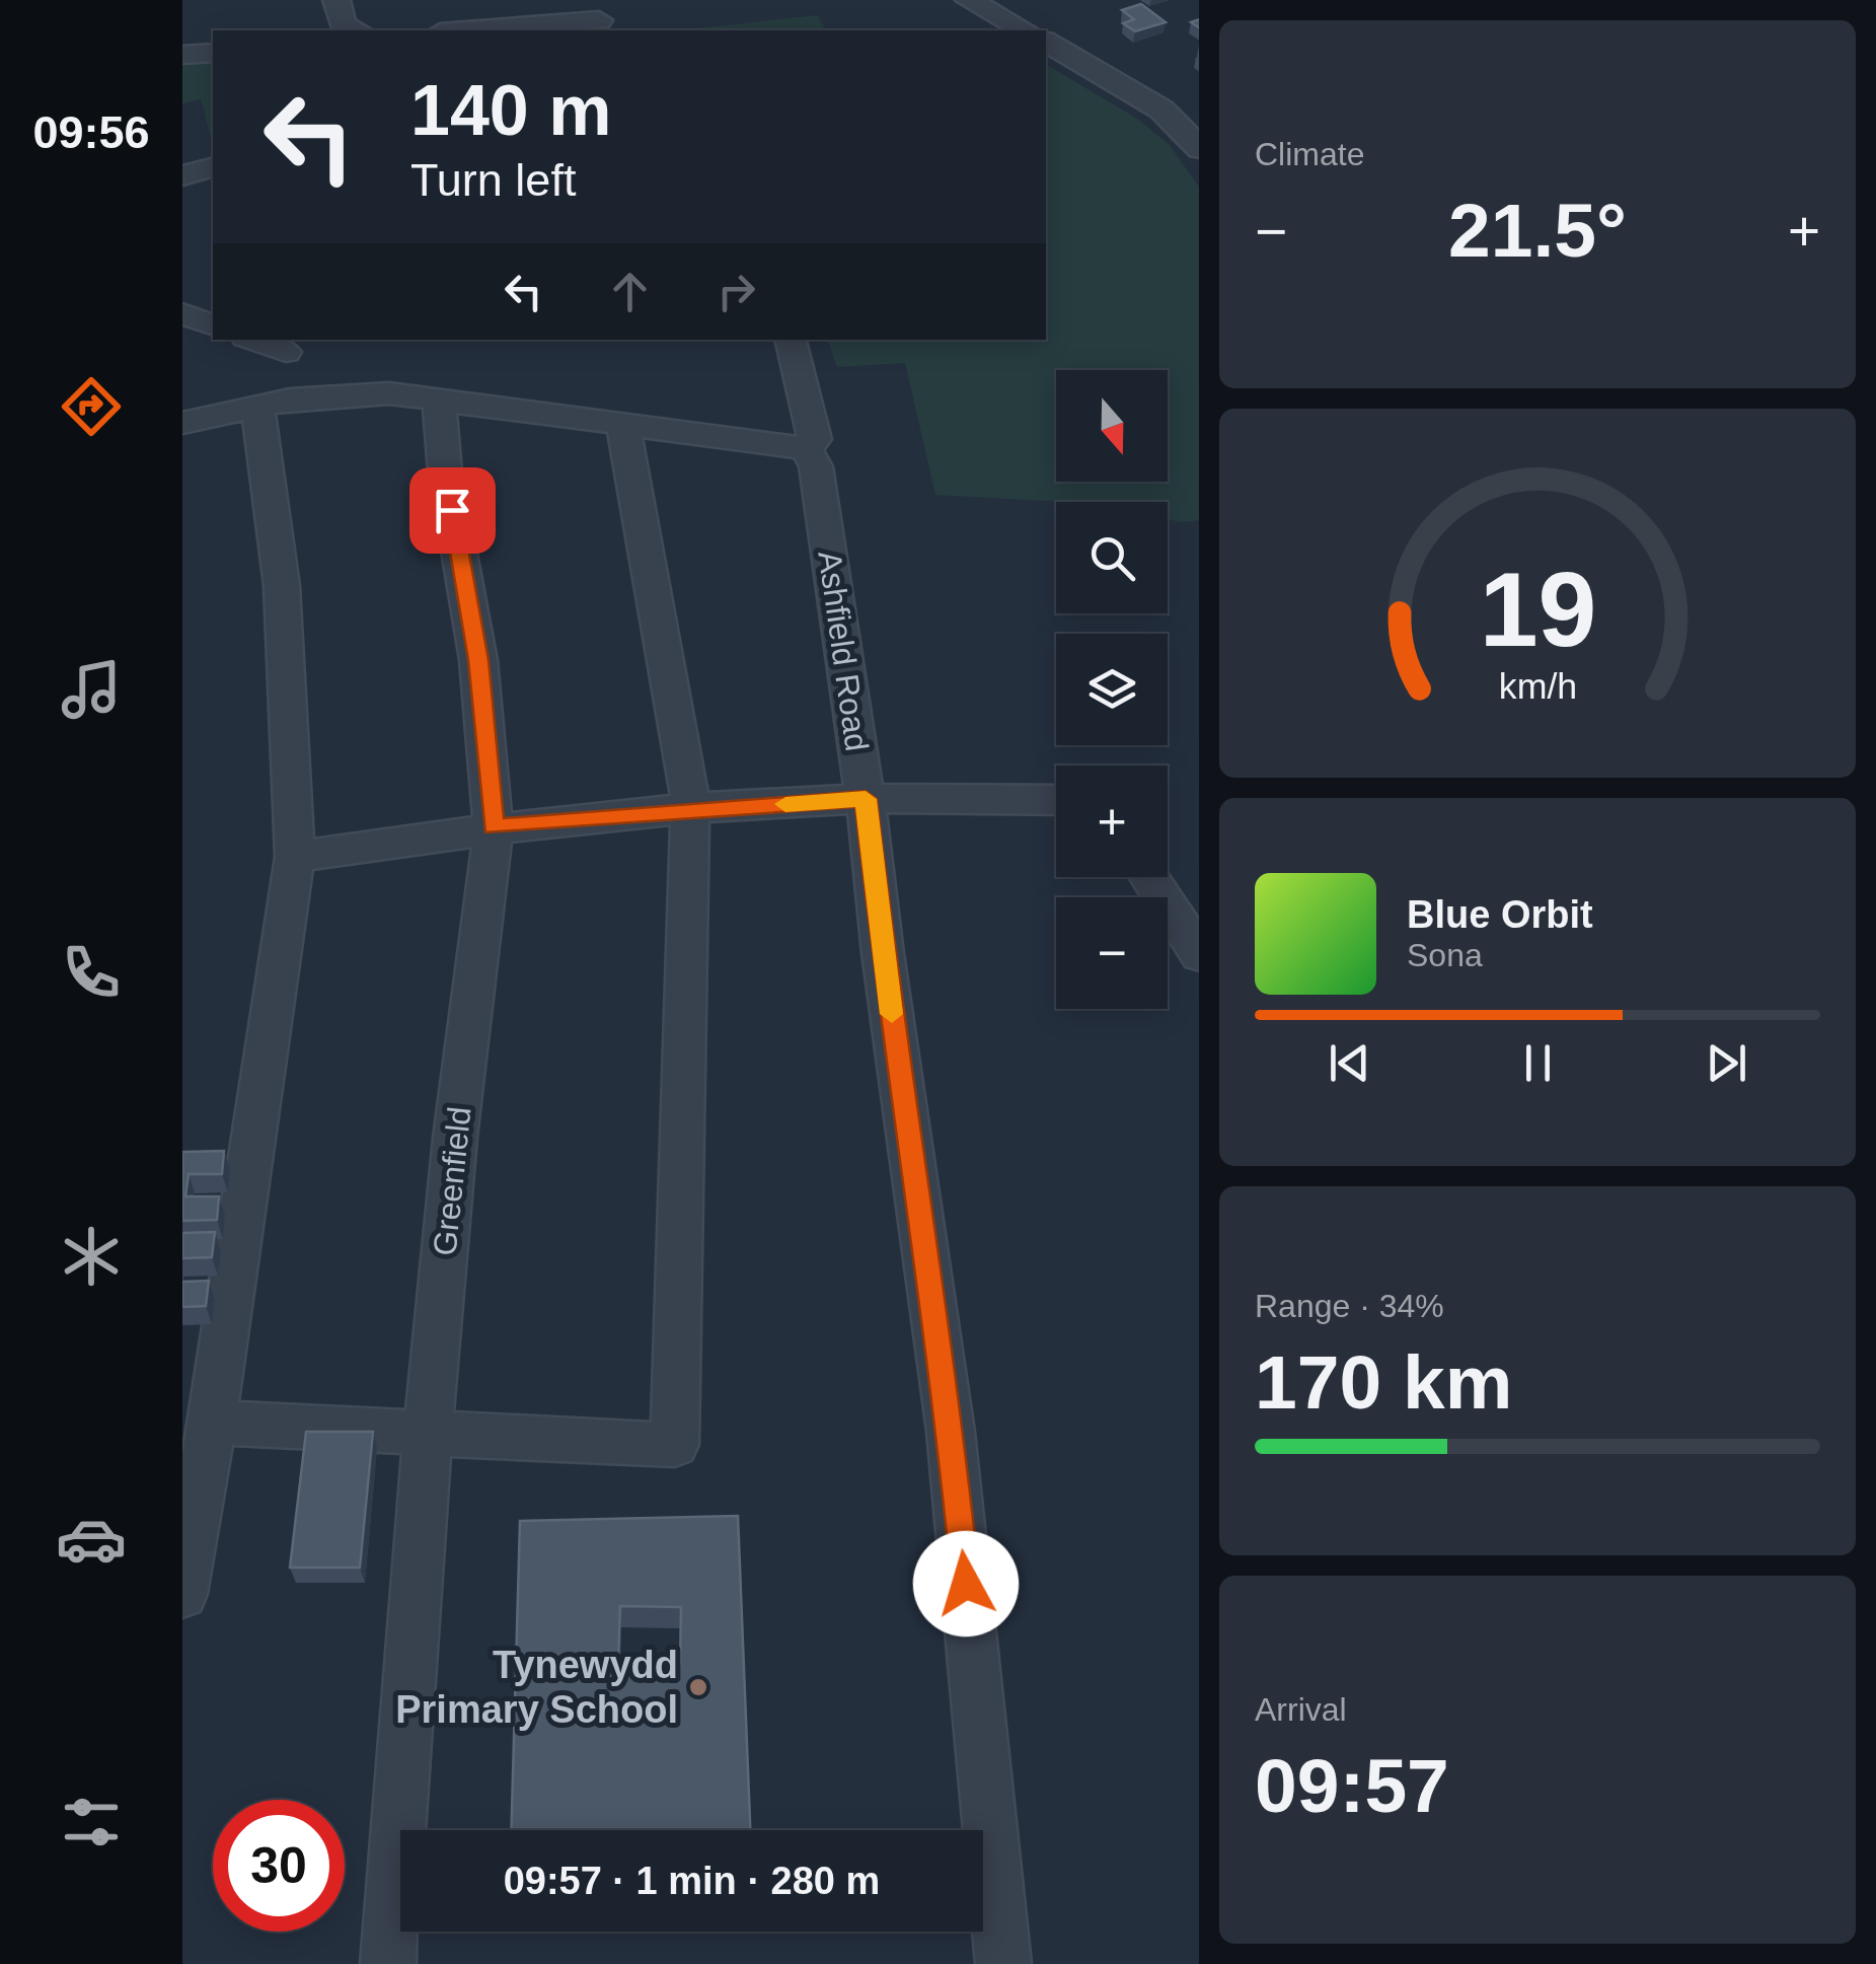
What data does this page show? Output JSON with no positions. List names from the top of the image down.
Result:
{
  "streets": {
    "street": ["Ashfield Road", "Greenfield"]
  },
  "places": ["Tynewydd Primary School"],
  "north": "bottom",
  "page": {
    "tabs": "09:56",
    "tile": [
      "Climate",
      ["Range · 34%", "170 km"],
      ["Arrival", "09:57"]
    ],
    "turn": ["140 m", "Turn left"],
    "heat": ["−", "21.5°", "+"],
    "map_buttons": ["+", "−"],
    "song": ["Blue Orbit", "Sona"],
    "limit": "30",
    "trip": "09:57 · 1 min · 280 m",
    "gauge": ["19", "km/h"]
  }
}
